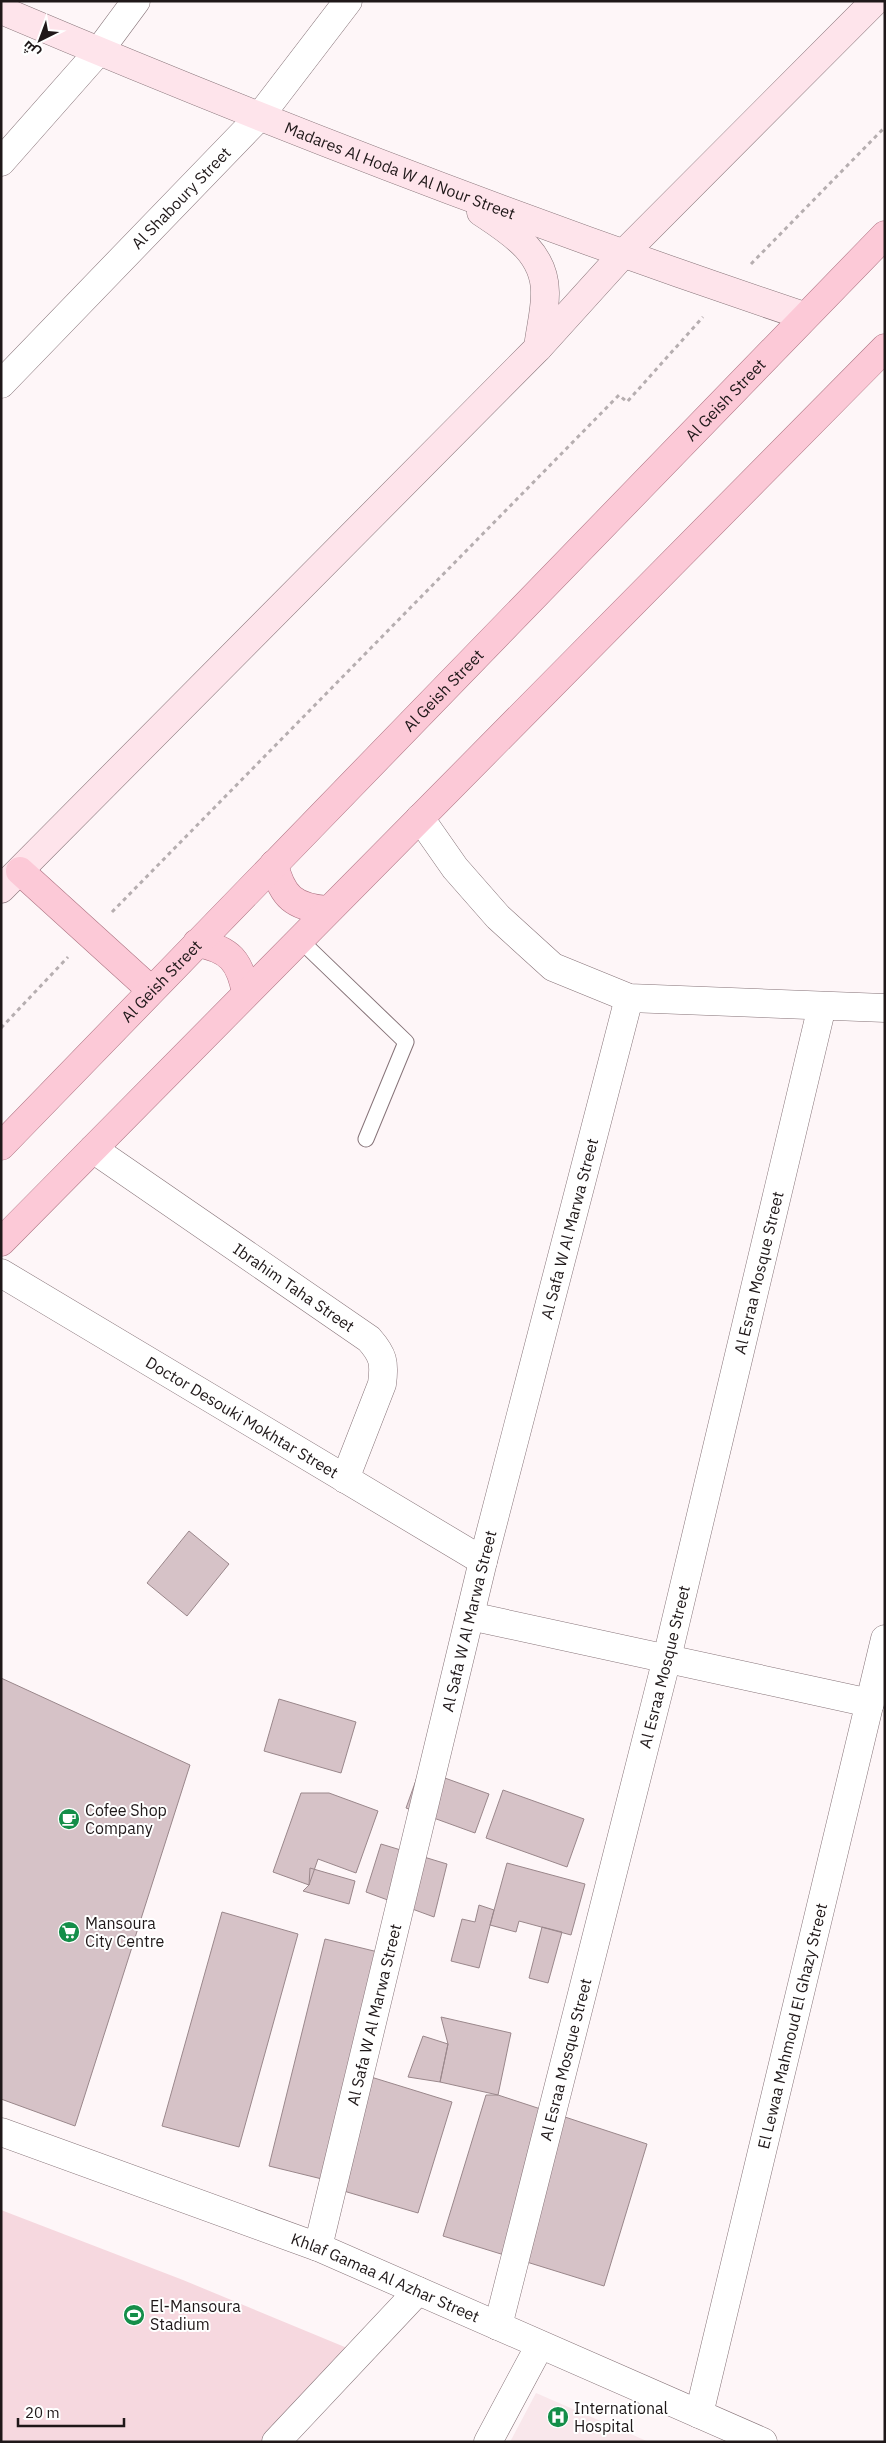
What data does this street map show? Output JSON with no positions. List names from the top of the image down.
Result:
{
  "streets": {
    "main road": ["Al Geish Street"],
    "street": [
      "Madares Al Hoda W Al Nour Street",
      "Al Shaboury Street",
      "Al Safa W Al Marwa Street",
      "Al Esraa Mosque Street",
      "Ibrahim Taha Street",
      "Doctor Desouki Mokhtar Street",
      "El Lewaa Mahmoud El Ghazy Street",
      "Khlaf Gamaa Al Azhar Street"
    ]
  },
  "crossings": [
    ["Madares Al Hoda W Al Nour Street", "Al Shaboury Street"],
    ["Madares Al Hoda W Al Nour Street", "Al Geish Street"],
    ["Al Safa W Al Marwa Street", "Doctor Desouki Mokhtar Street"],
    ["Al Safa W Al Marwa Street", "Khlaf Gamaa Al Azhar Street"],
    ["Al Esraa Mosque Street", "Khlaf Gamaa Al Azhar Street"],
    ["Ibrahim Taha Street", "Doctor Desouki Mokhtar Street"],
    ["El Lewaa Mahmoud El Ghazy Street", "Khlaf Gamaa Al Azhar Street"]
  ],
  "places": {
    "cafe": ["Cofee Shop Company"],
    "supermarket": ["Mansoura City Centre"],
    "sports": ["El-Mansoura Stadium"],
    "hospital": ["International Hospital"]
  },
  "scale_bar": "20 m",
  "north": "bottom left"
}
